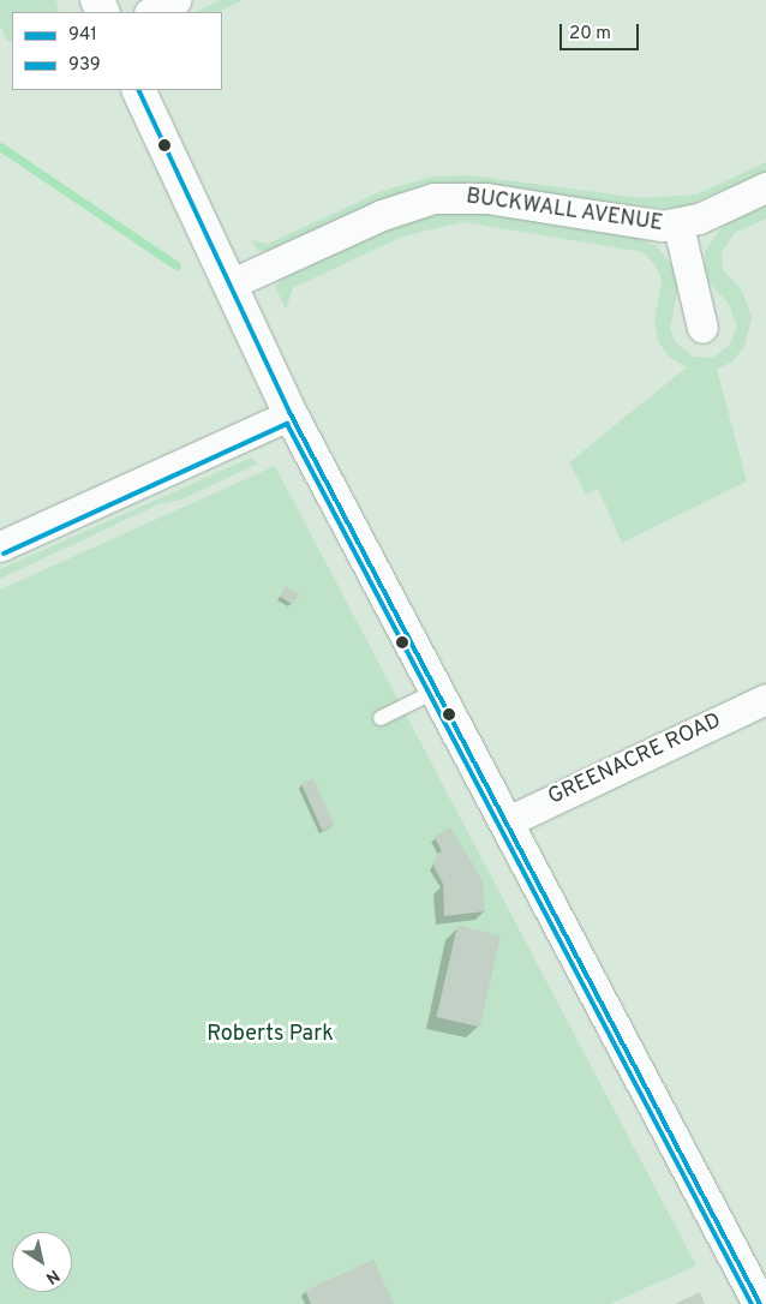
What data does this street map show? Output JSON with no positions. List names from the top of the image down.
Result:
{
  "streets": {
    "street": ["BUCKWALL AVENUE", "GREENACRE ROAD"]
  },
  "parks": ["Roberts Park"],
  "lines": ["transit line 941", "transit line 939"],
  "legend": ["941", "939"],
  "scale_bar": "20 m",
  "north": "bottom right"
}
